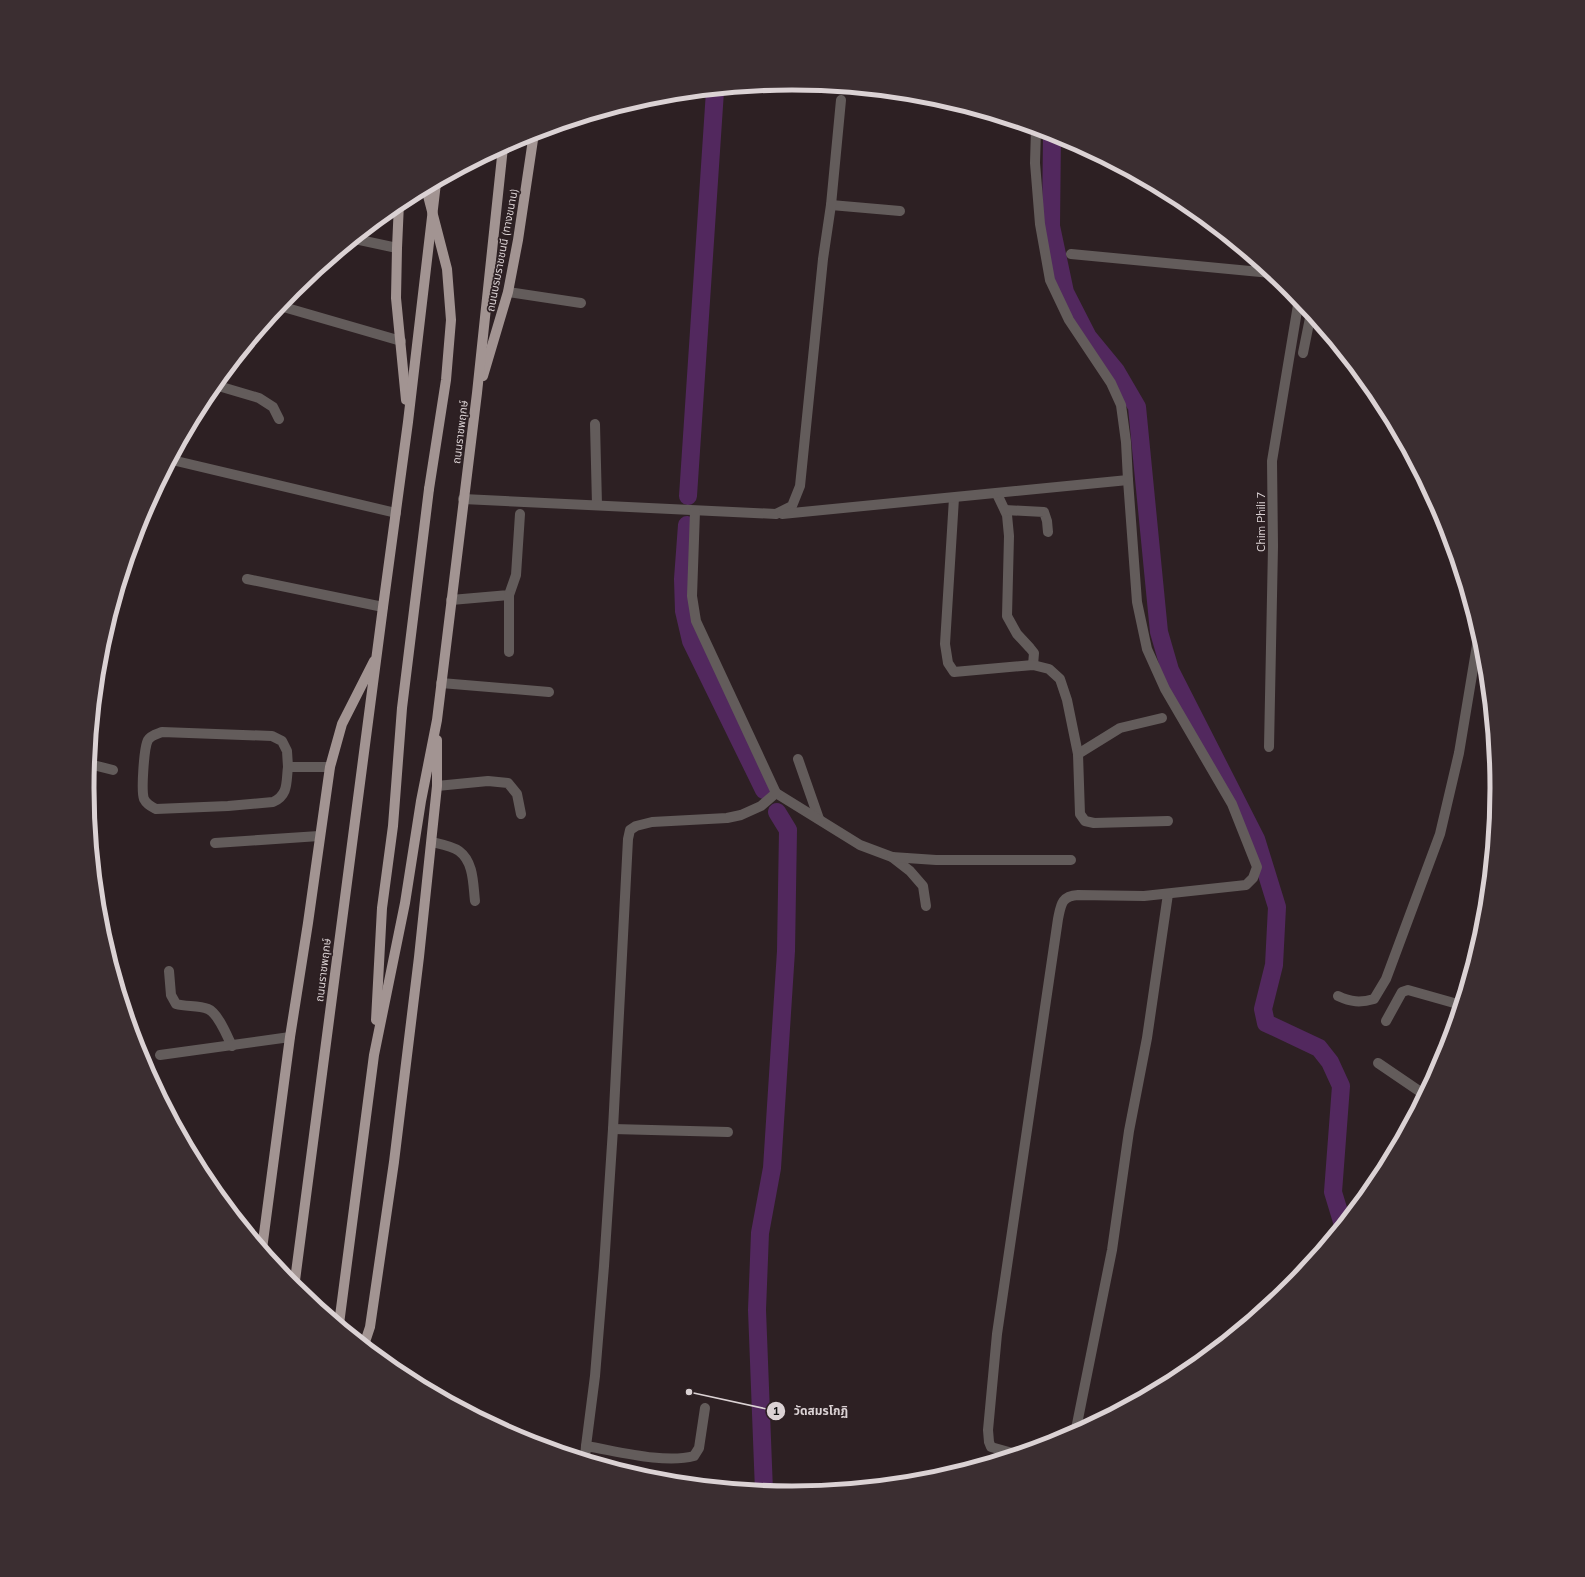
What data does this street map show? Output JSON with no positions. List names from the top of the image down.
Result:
{
  "streets": {
    "main road": ["ถนนบรมราชชนนี (ทางขนาน)", "ถนนราชพฤกษ์"],
    "street": ["Chim Phili 7"]
  },
  "crossings": [
    ["ถนนบรมราชชนนี (ทางขนาน)", "ถนนราชพฤกษ์"]
  ],
  "places": ["วัดสมรโกฏิ"]
}
